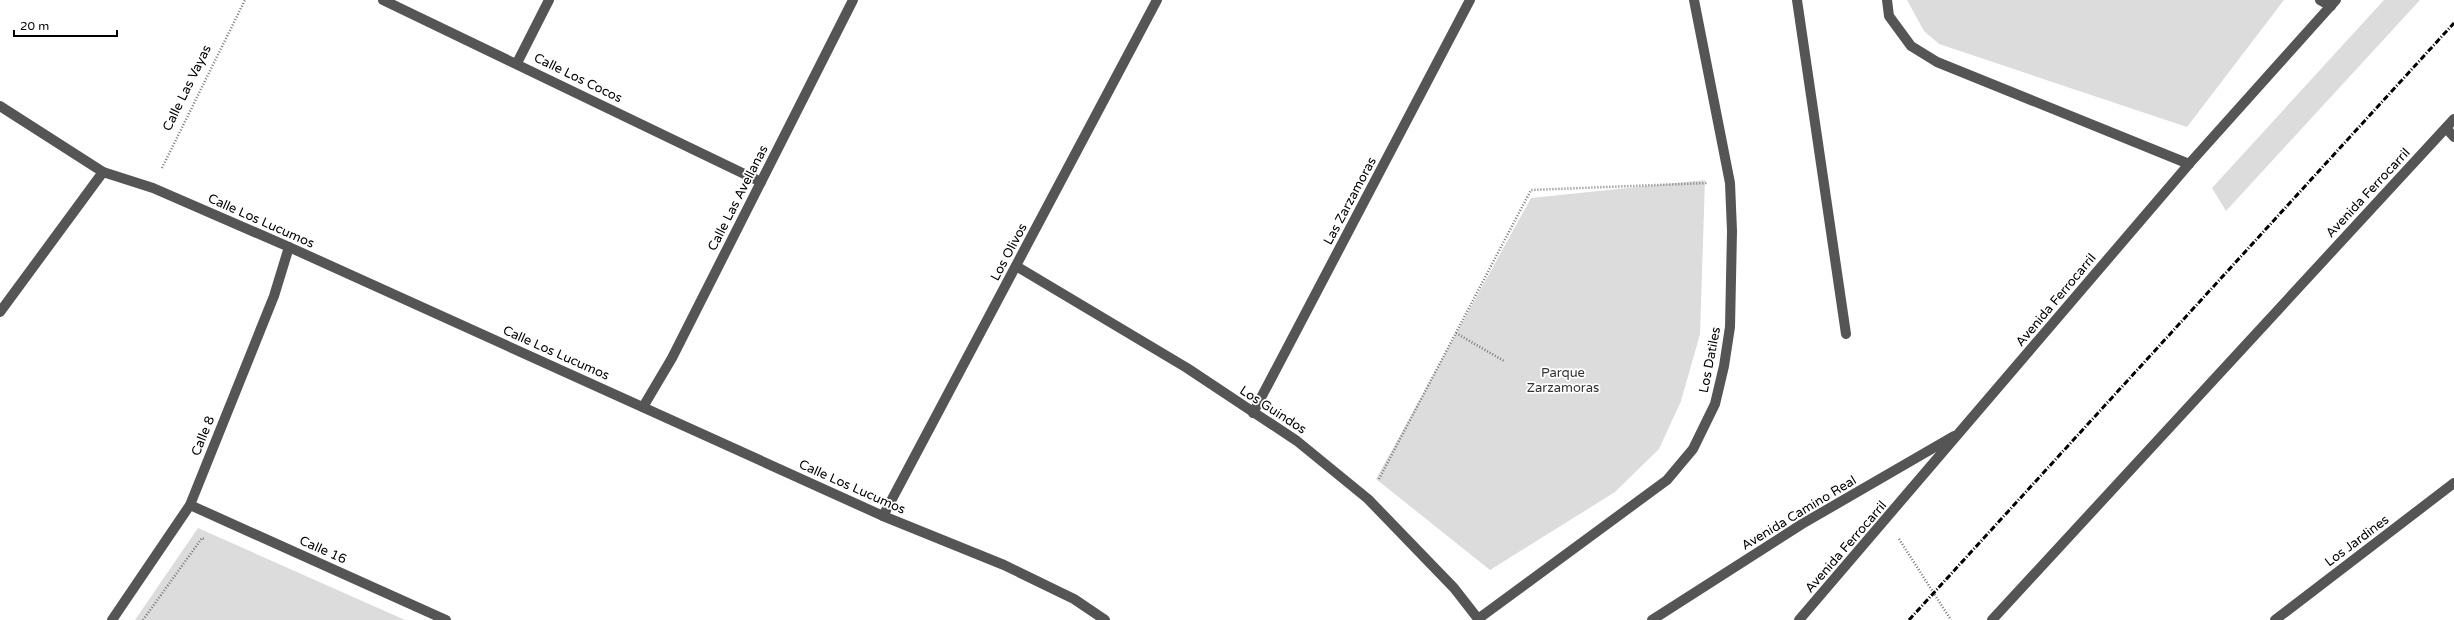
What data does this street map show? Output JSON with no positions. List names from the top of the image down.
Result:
{
  "streets": {
    "street": [
      "Calle Los Cocos",
      "Avenida Ferrocarril",
      "Calle Las Avellanas",
      "Las Zarzamoras",
      "Calle Los Lucumos",
      "Los Olivos",
      "Los Datiles",
      "Los Guindos",
      "Calle 8",
      "Avenida Camino Real",
      "Los Jardines",
      "Calle 16"
    ],
    "path": ["Calle Las Vayas"]
  },
  "crossings": [
    ["Calle Los Cocos", "Calle Las Avellanas"],
    ["Calle Las Vayas", "Calle Los Lucumos"],
    ["Avenida Ferrocarril", "Avenida Camino Real"],
    ["Calle Las Avellanas", "Calle Los Lucumos"],
    ["Las Zarzamoras", "Los Guindos"],
    ["Calle Los Lucumos", "Los Olivos"],
    ["Calle Los Lucumos", "Calle 8"],
    ["Los Olivos", "Los Guindos"],
    ["Los Datiles", "Los Guindos"],
    ["Calle 8", "Calle 16"]
  ],
  "parks": ["Parque Zarzamoras"],
  "scale_bar": "20 m"
}
